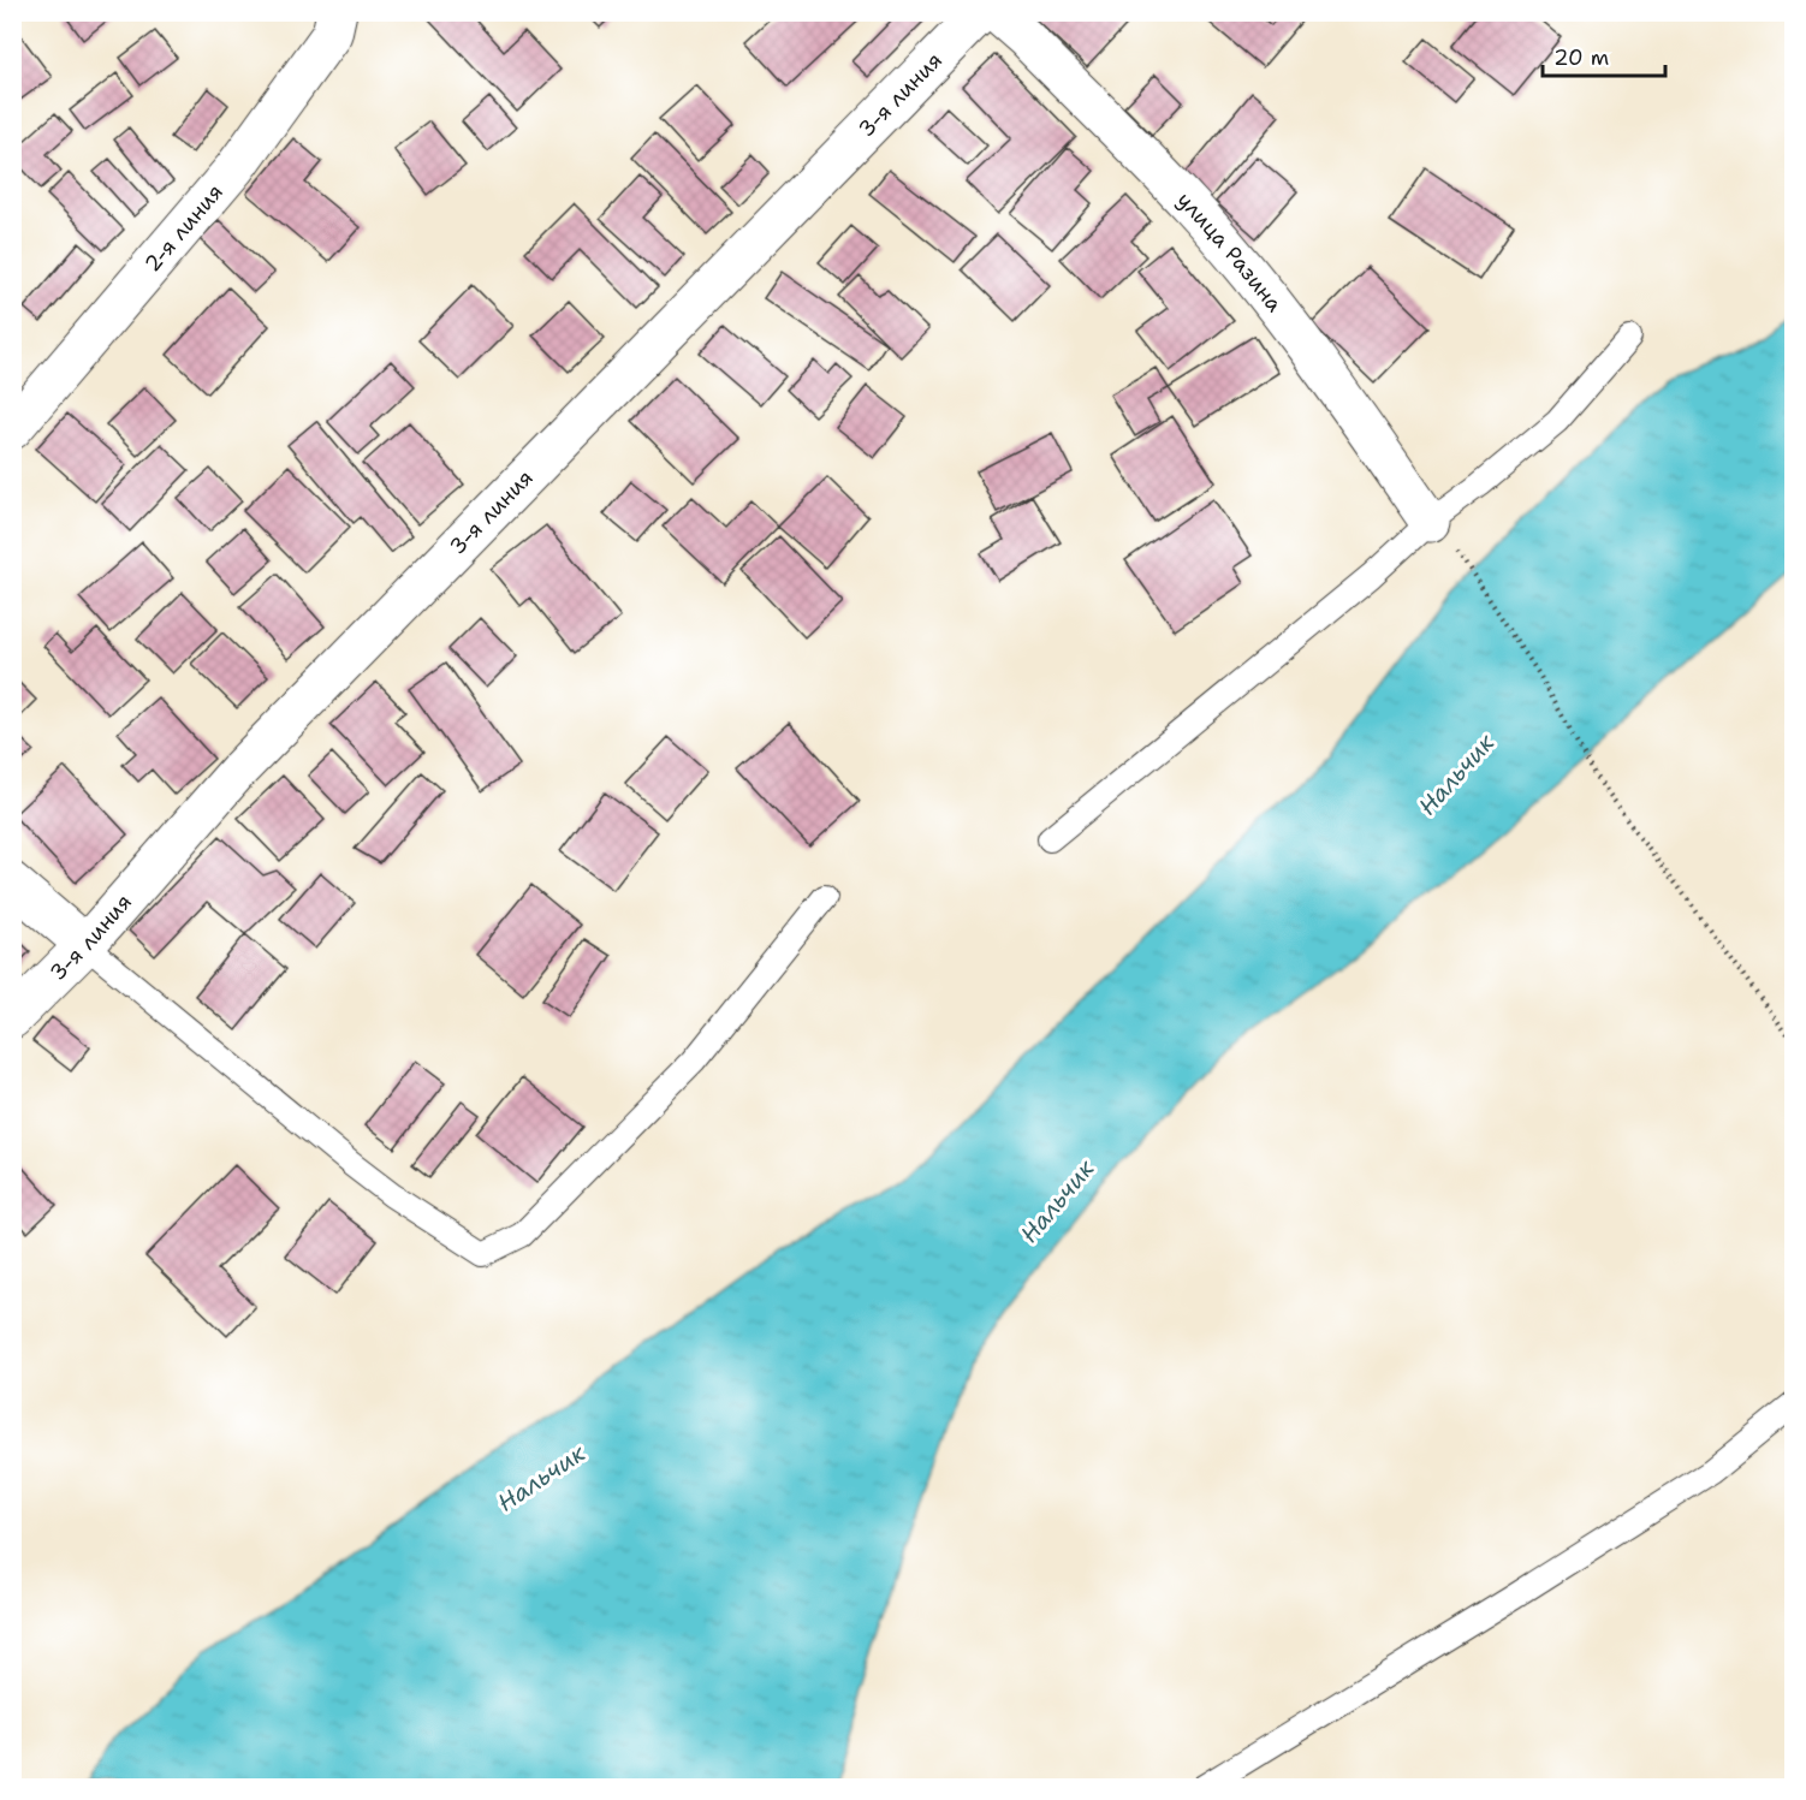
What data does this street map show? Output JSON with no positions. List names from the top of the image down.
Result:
{
  "streets": {
    "street": ["3-я линия", "2-я линия", "улица Разина"]
  },
  "water": ["Нальчик"],
  "scale_bar": "20 m"
}
